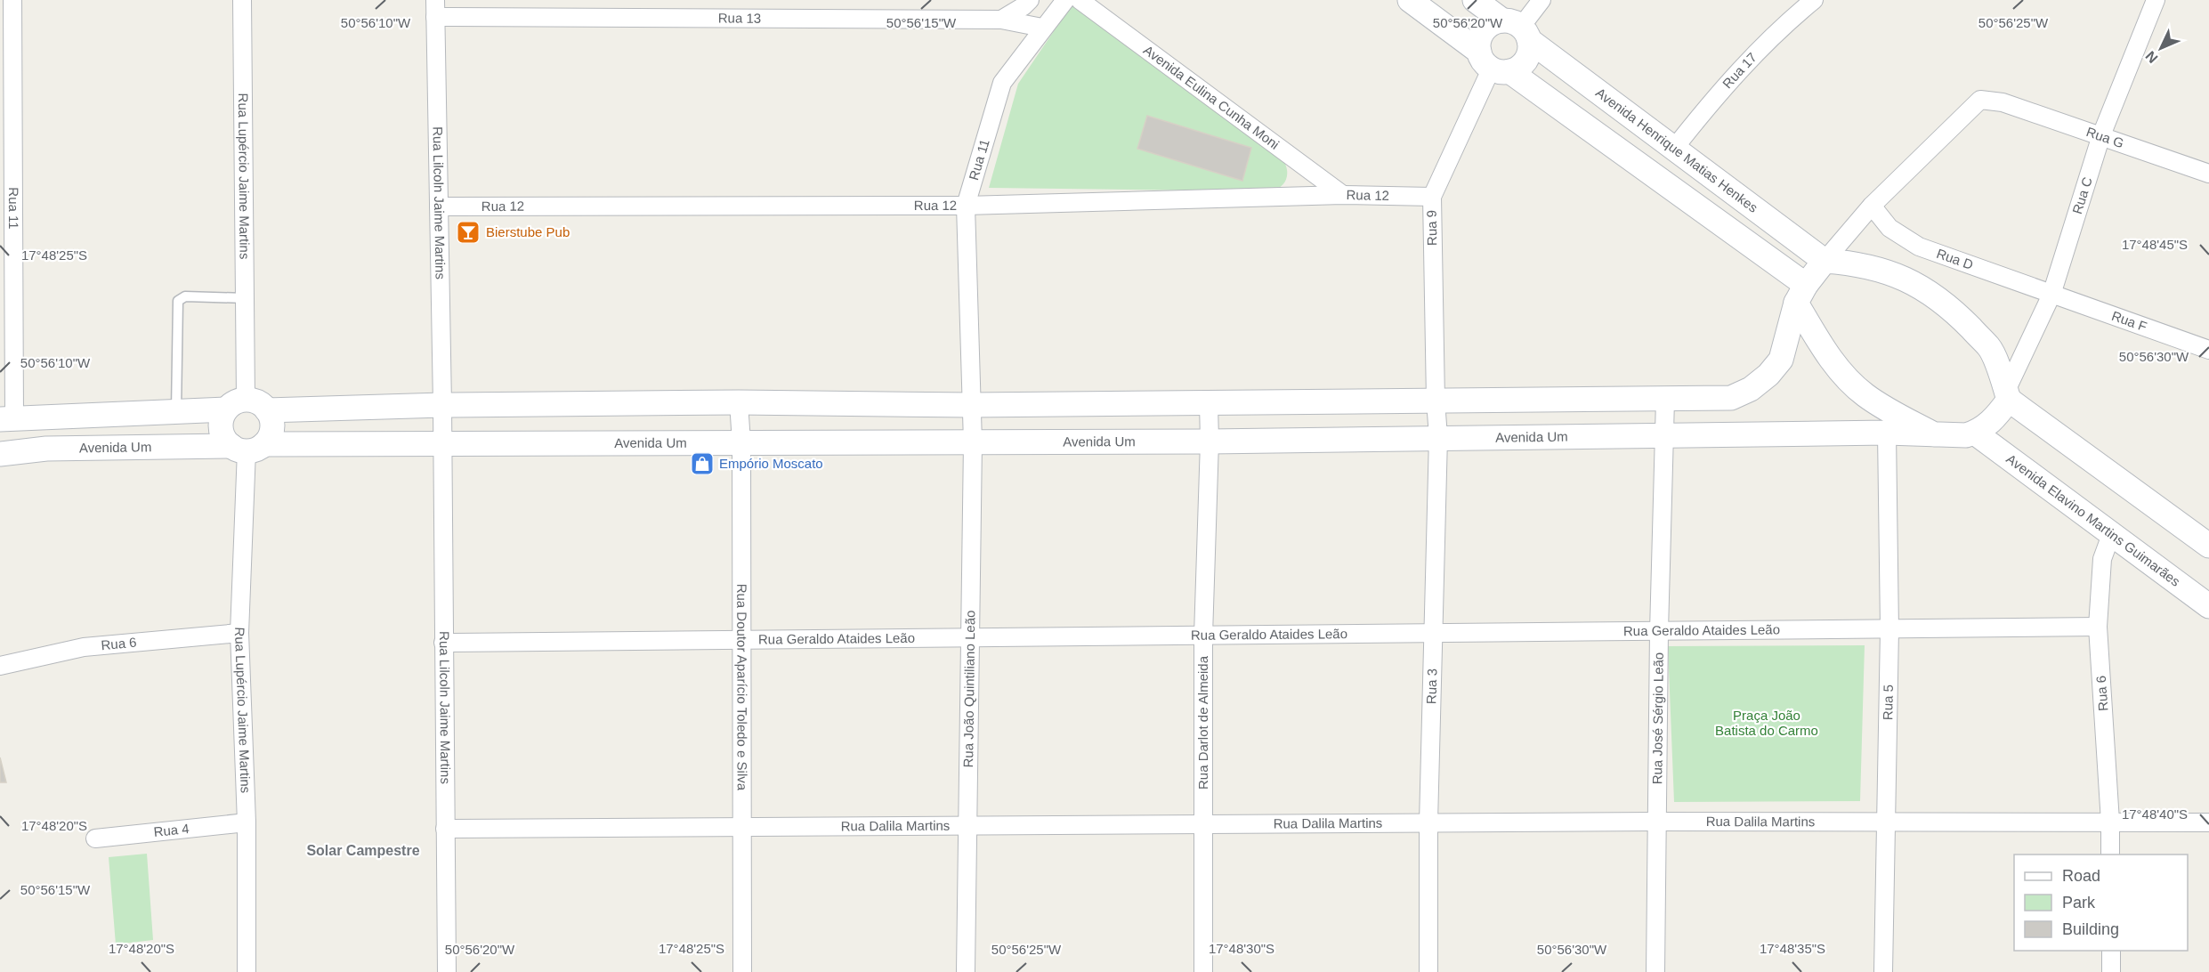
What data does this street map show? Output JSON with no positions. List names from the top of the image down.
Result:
{
  "streets": {
    "street": [
      "Rua 13",
      "Rua 17",
      "Avenida Eulina Cunha Moni",
      "Rua G",
      "Avenida Henrique Matias Henkes",
      "Rua 11",
      "Rua Lupércio Jaime Martins",
      "Rua 12",
      "Rua C",
      "Rua Lilcoln Jaime Martins",
      "Rua 9",
      "Rua D",
      "Rua F",
      "Avenida Um",
      "Avenida Elavino Martins Guimarães",
      "Rua Geraldo Ataides Leão",
      "Rua 6",
      "Rua 3",
      "Rua Doutor Aparício Toledo e Silva",
      "Rua João Quintiliano Leão",
      "Rua 5",
      "Rua José Sérgio Leão",
      "Rua Darlot de Almeida",
      "Rua Dalila Martins",
      "Rua 4"
    ]
  },
  "crossings": [
    ["Rua 13", "Rua 11"],
    ["Rua 13", "Rua Lilcoln Jaime Martins"],
    ["Rua 17", "Avenida Henrique Matias Henkes"],
    ["Avenida Eulina Cunha Moni", "Rua 12"],
    ["Rua G", "Rua C"],
    ["Rua G", "Rua D"],
    ["Avenida Henrique Matias Henkes", "Rua 9"],
    ["Rua 11", "Rua 12"],
    ["Rua 11", "Rua João Quintiliano Leão"],
    ["Rua Lupércio Jaime Martins", "Avenida Um"],
    ["Rua Lupércio Jaime Martins", "Rua 6"],
    ["Rua Lupércio Jaime Martins", "Rua 4"],
    ["Rua 12", "Rua Lilcoln Jaime Martins"],
    ["Rua 12", "Rua 9"],
    ["Rua C", "Rua D"],
    ["Rua C", "Rua F"],
    ["Rua Lilcoln Jaime Martins", "Avenida Um"],
    ["Rua Lilcoln Jaime Martins", "Rua Geraldo Ataides Leão"],
    ["Rua Lilcoln Jaime Martins", "Rua Dalila Martins"],
    ["Rua 9", "Rua 3"],
    ["Rua D", "Rua F"],
    ["Avenida Um", "Avenida Elavino Martins Guimarães"],
    ["Avenida Um", "Rua 3"],
    ["Avenida Um", "Rua Doutor Aparício Toledo e Silva"],
    ["Avenida Um", "Rua João Quintiliano Leão"],
    ["Avenida Um", "Rua 5"],
    ["Avenida Um", "Rua José Sérgio Leão"],
    ["Avenida Um", "Rua Darlot de Almeida"],
    ["Avenida Elavino Martins Guimarães", "Rua 6"],
    ["Rua Geraldo Ataides Leão", "Rua 6"],
    ["Rua Geraldo Ataides Leão", "Rua 3"],
    ["Rua Geraldo Ataides Leão", "Rua Doutor Aparício Toledo e Silva"],
    ["Rua Geraldo Ataides Leão", "Rua João Quintiliano Leão"],
    ["Rua Geraldo Ataides Leão", "Rua 5"],
    ["Rua Geraldo Ataides Leão", "Rua José Sérgio Leão"],
    ["Rua Geraldo Ataides Leão", "Rua Darlot de Almeida"],
    ["Rua 6", "Rua Dalila Martins"],
    ["Rua 3", "Rua Dalila Martins"],
    ["Rua Doutor Aparício Toledo e Silva", "Rua Dalila Martins"],
    ["Rua João Quintiliano Leão", "Rua Dalila Martins"],
    ["Rua 5", "Rua Dalila Martins"],
    ["Rua José Sérgio Leão", "Rua Dalila Martins"],
    ["Rua Darlot de Almeida", "Rua Dalila Martins"]
  ],
  "districts": ["Solar Campestre"],
  "parks": ["Praça João Batista do Carmo"],
  "places": {
    "bar": ["Bierstube Pub"],
    "shop": ["Empório Moscato"]
  },
  "legend": ["Road", "Park", "Building"],
  "north": "bottom left",
  "coordinates": [
    "50°56'10\"W",
    "50°56'15\"W",
    "50°56'20\"W",
    "50°56'25\"W",
    "17°48'45\"S",
    "17°48'25\"S",
    "50°56'30\"W",
    "17°48'40\"S",
    "17°48'20\"S",
    "17°48'30\"S",
    "17°48'35\"S"
  ]
}
